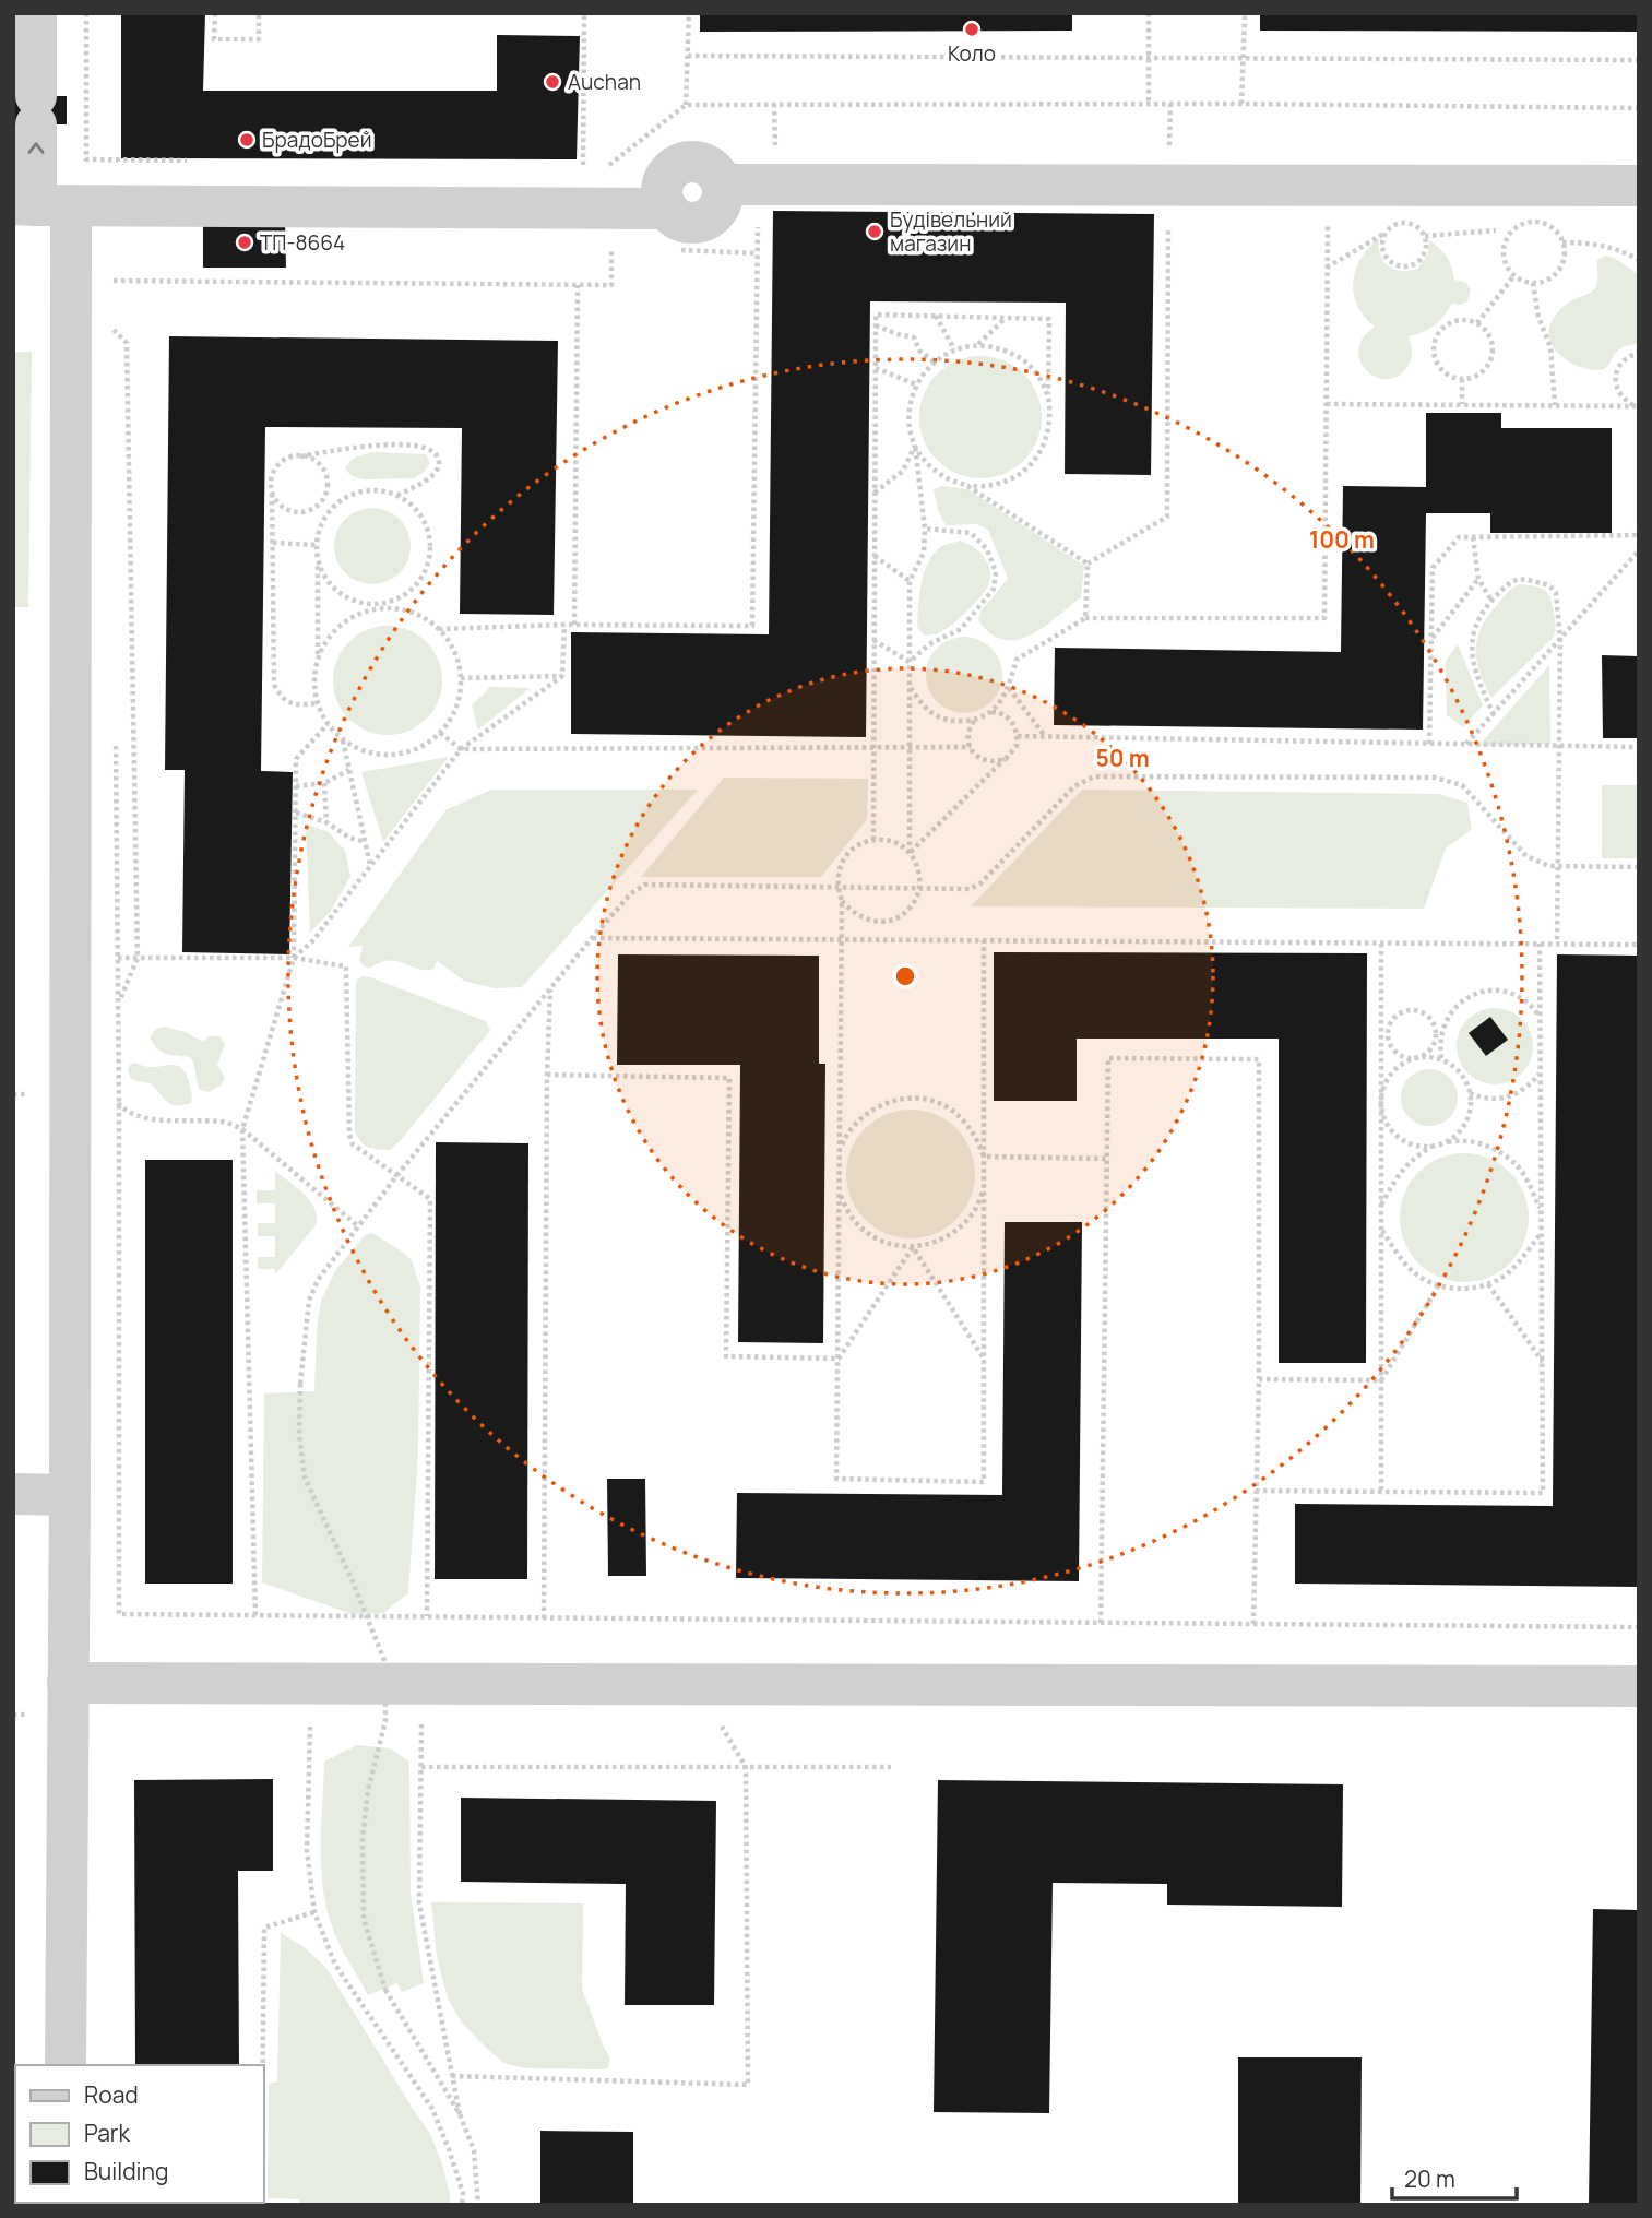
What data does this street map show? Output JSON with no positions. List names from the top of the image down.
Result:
{
  "places": [
    "Коло",
    "Auchan",
    "БрадоБрей",
    "Будівельний магазин",
    "ТП-8664"
  ],
  "legend": ["Road", "Park", "Building"],
  "scale_bar": "20 m",
  "rings": ["100 m", "50 m"]
}
